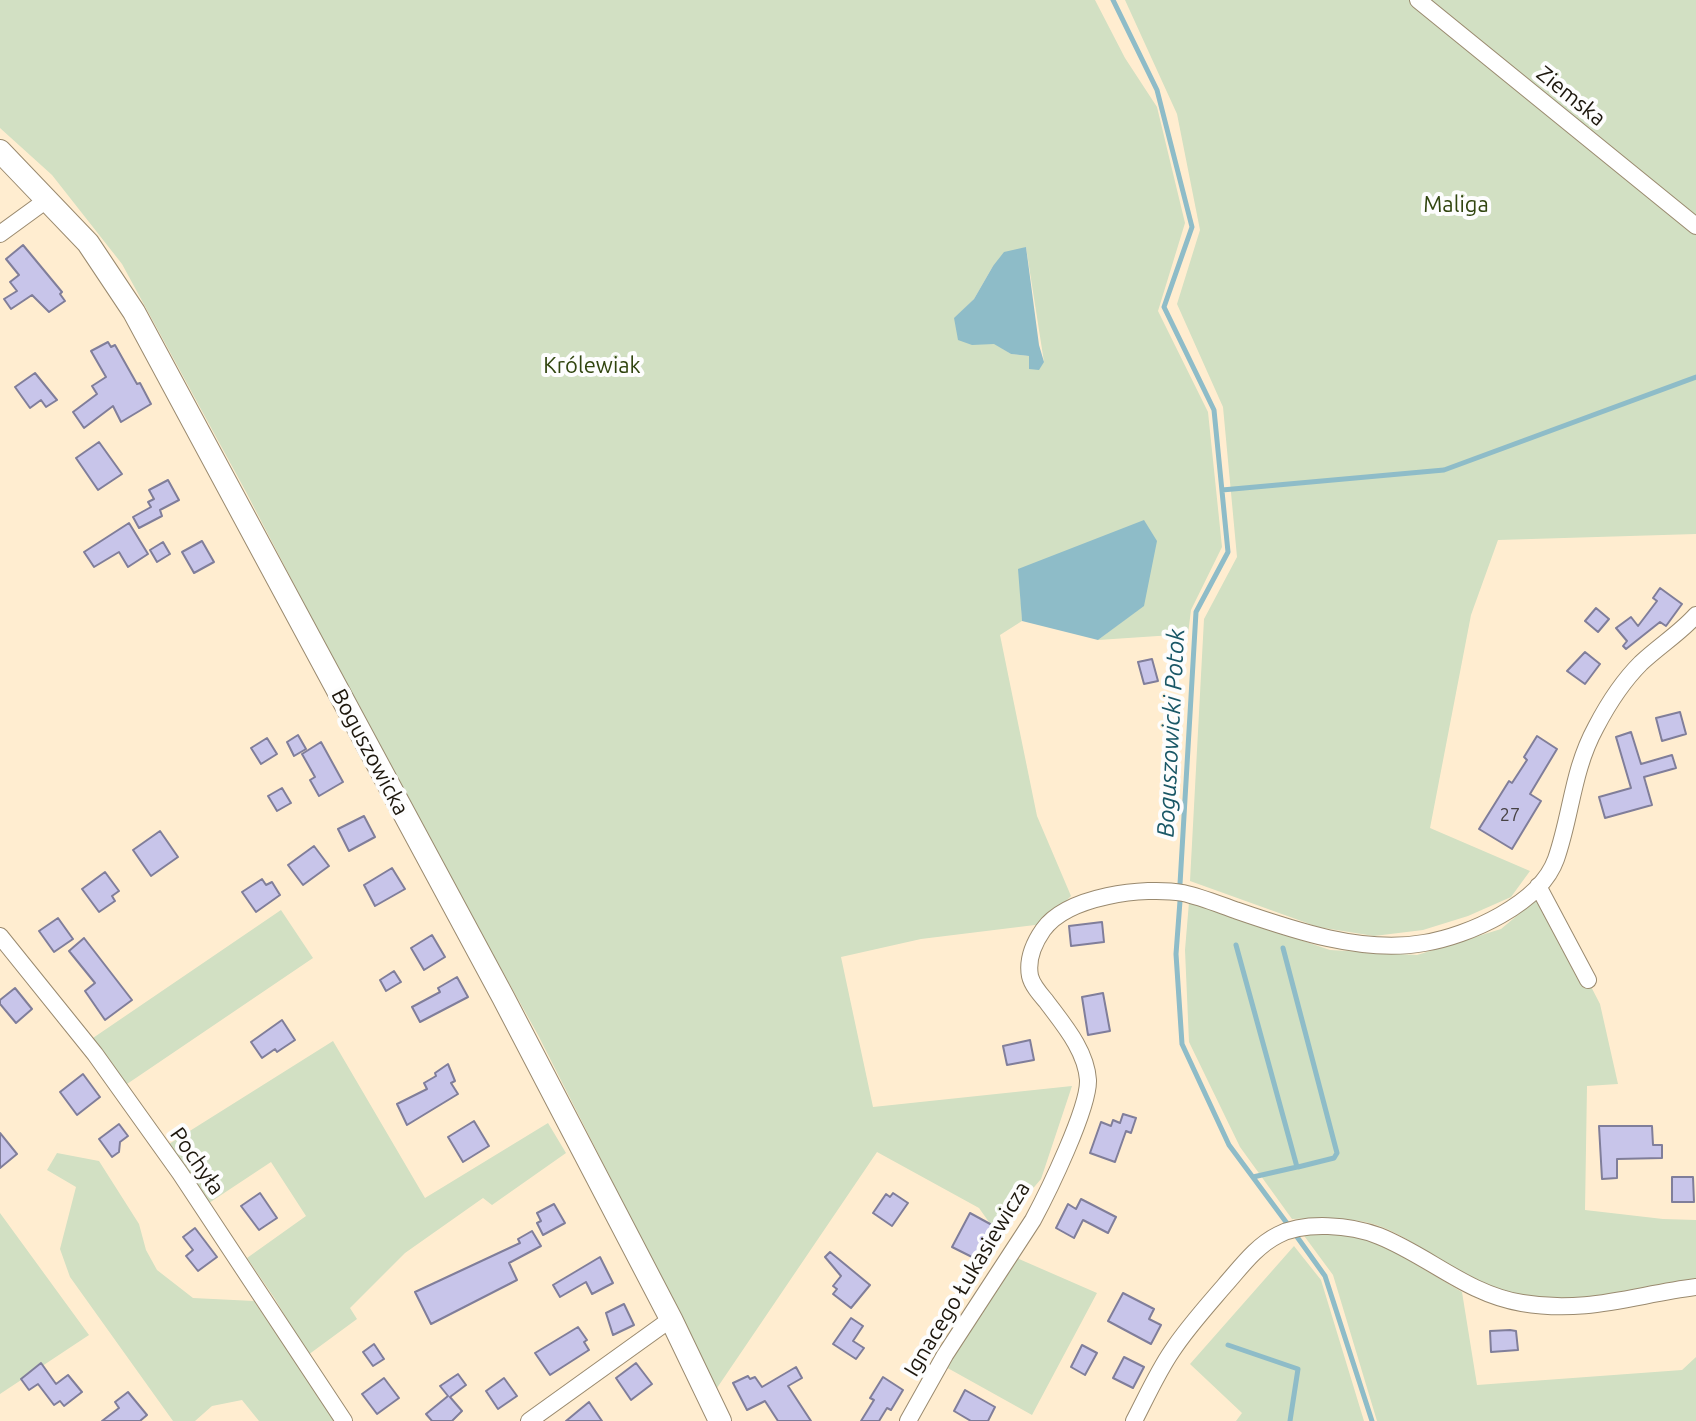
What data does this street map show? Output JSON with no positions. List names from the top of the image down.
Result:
{
  "streets": {
    "street": [
      "Ziemska",
      "Boguszowicka",
      "Pochyła",
      "Ignacego Łukasiewicza"
    ]
  },
  "water": ["Boguszowicki Potok"],
  "parks": ["Maliga", "Królewiak"],
  "house_numbers": ["27"]
}
